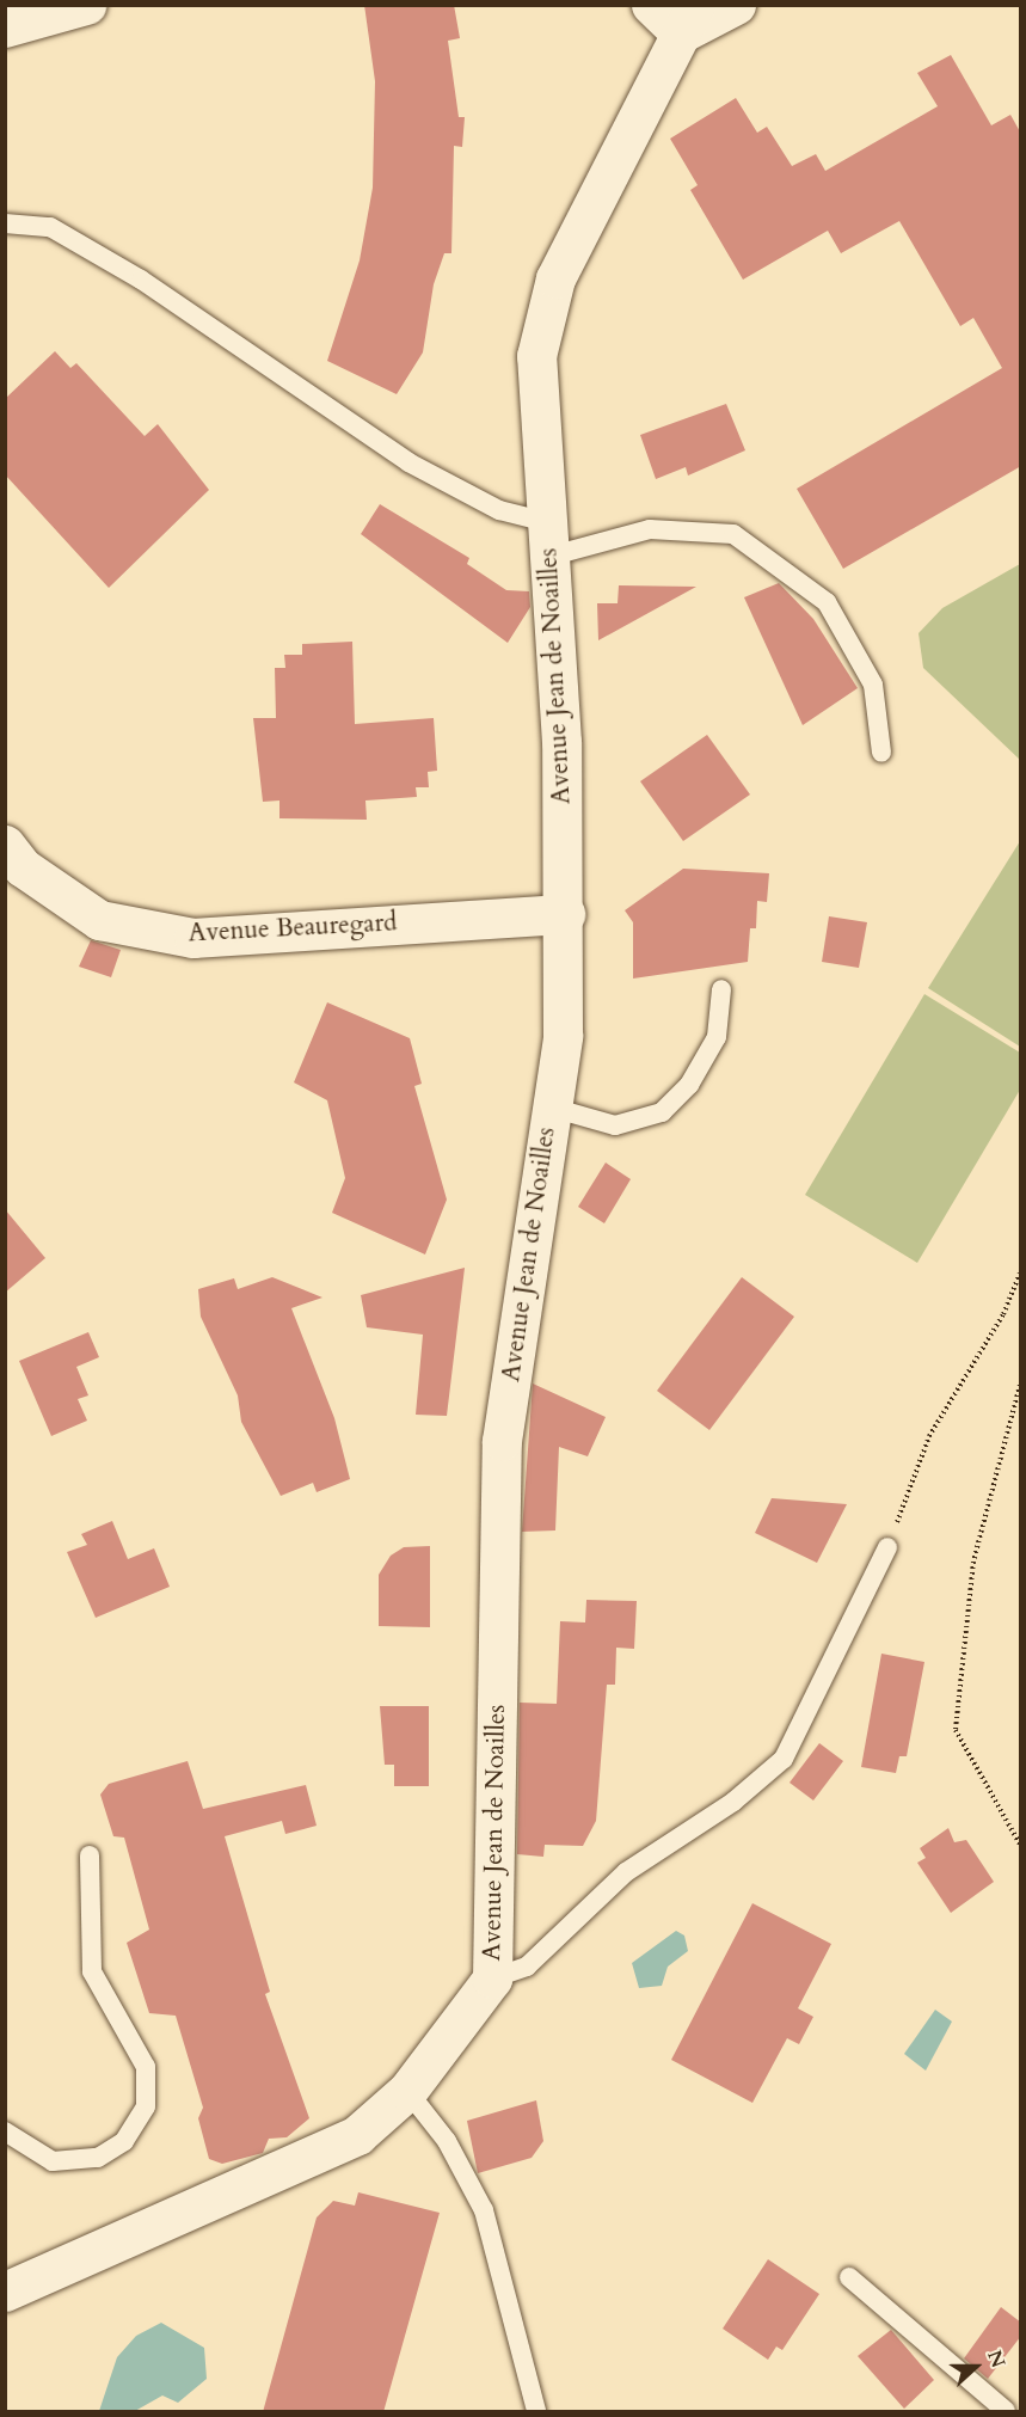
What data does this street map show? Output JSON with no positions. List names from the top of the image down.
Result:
{
  "streets": {
    "street": ["Avenue Jean de Noailles", "Avenue Beauregard"]
  },
  "crossings": [
    ["Avenue Jean de Noailles", "Avenue Beauregard"]
  ],
  "north": "right"
}
